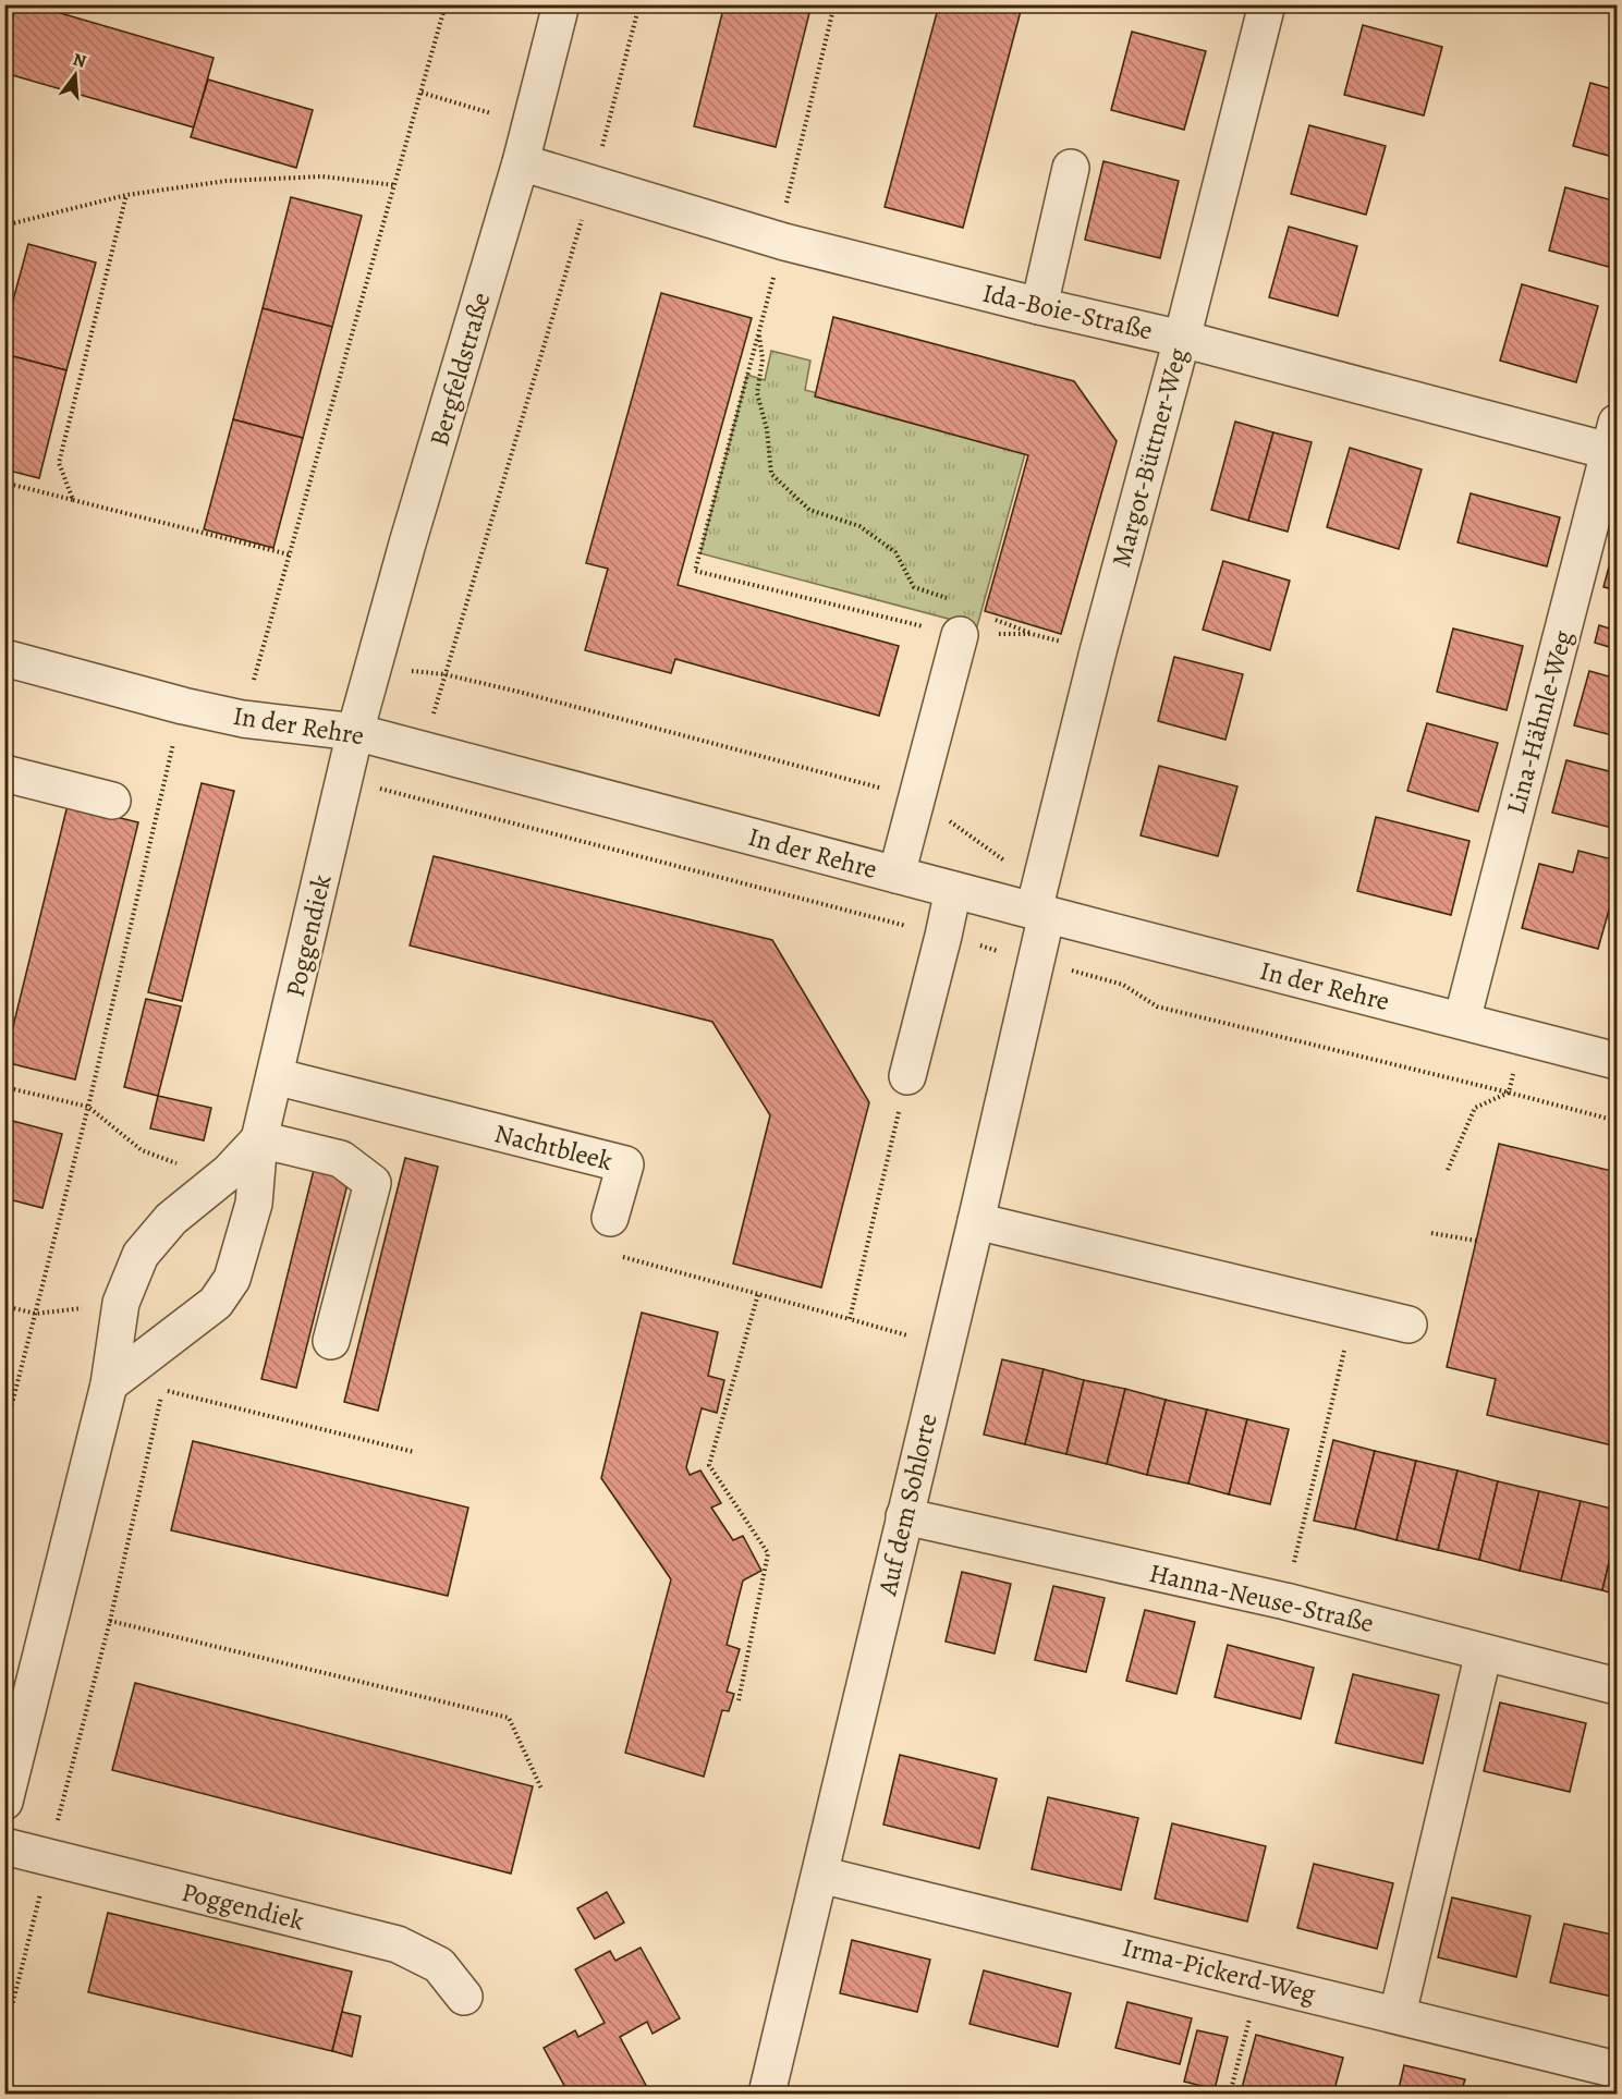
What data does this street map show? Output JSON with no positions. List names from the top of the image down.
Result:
{
  "streets": {
    "street": [
      "Ida-Boie-Straße",
      "Bergfeldstraße",
      "Margot-Büttner-Weg",
      "Lina-Hähnle-Weg",
      "In der Rehre",
      "Poggendiek",
      "Nachtbleek",
      "Auf dem Sohlorte",
      "Hanna-Neuse-Straße",
      "Irma-Pickerd-Weg"
    ]
  },
  "crossings": [
    ["Ida-Boie-Straße", "Bergfeldstraße"],
    ["Ida-Boie-Straße", "Margot-Büttner-Weg"],
    ["Ida-Boie-Straße", "Lina-Hähnle-Weg"],
    ["Bergfeldstraße", "In der Rehre"],
    ["Bergfeldstraße", "Poggendiek"],
    ["Margot-Büttner-Weg", "In der Rehre"],
    ["Margot-Büttner-Weg", "Auf dem Sohlorte"],
    ["Lina-Hähnle-Weg", "In der Rehre"],
    ["In der Rehre", "Poggendiek"],
    ["In der Rehre", "Auf dem Sohlorte"],
    ["Poggendiek", "Nachtbleek"],
    ["Auf dem Sohlorte", "Hanna-Neuse-Straße"],
    ["Auf dem Sohlorte", "Irma-Pickerd-Weg"]
  ],
  "north": "top"
}
